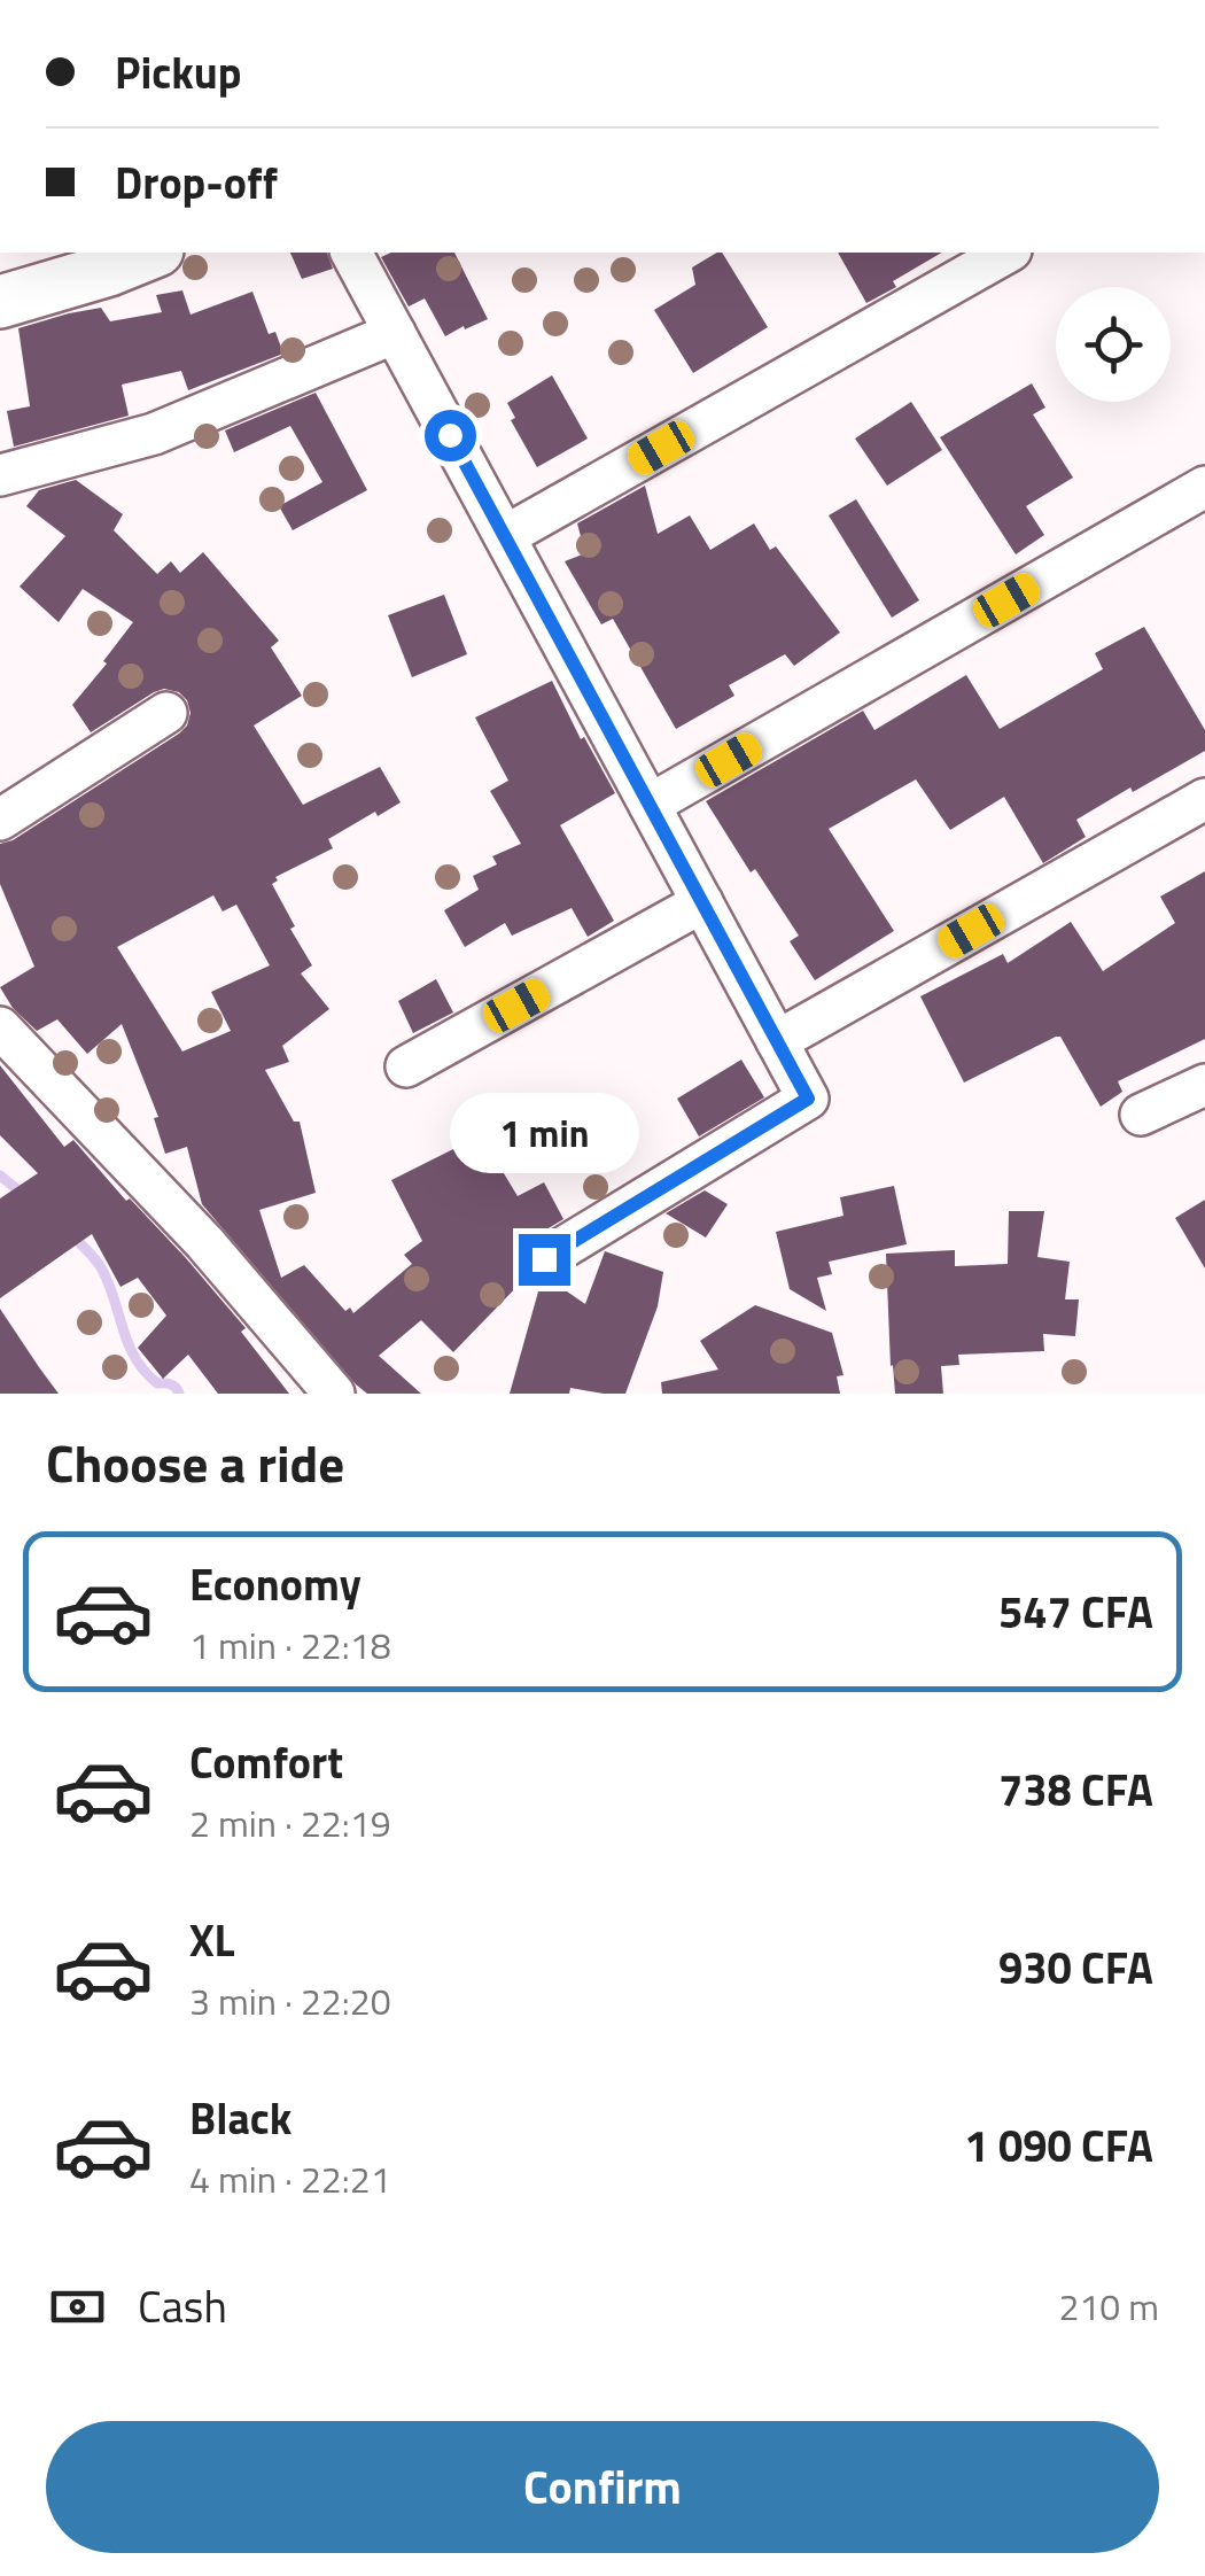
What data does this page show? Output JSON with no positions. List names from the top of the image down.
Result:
{
  "page": {
    "banner": ["Pickup", "Drop-off"],
    "bubble": "1 min",
    "heading": "Choose a ride",
    "list": [
      {
        "name": "Economy",
        "note": "1 min · 22:18",
        "value": "547 CFA"
      },
      {
        "name": "Comfort",
        "note": "2 min · 22:19",
        "value": "738 CFA"
      },
      {
        "name": "XL",
        "note": "3 min · 22:20",
        "value": "930 CFA"
      },
      {
        "name": "Black",
        "note": "4 min · 22:21",
        "value": "1 090 CFA"
      }
    ],
    "pay": ["Cash", "210 m"],
    "buttons": "Confirm"
  }
}
